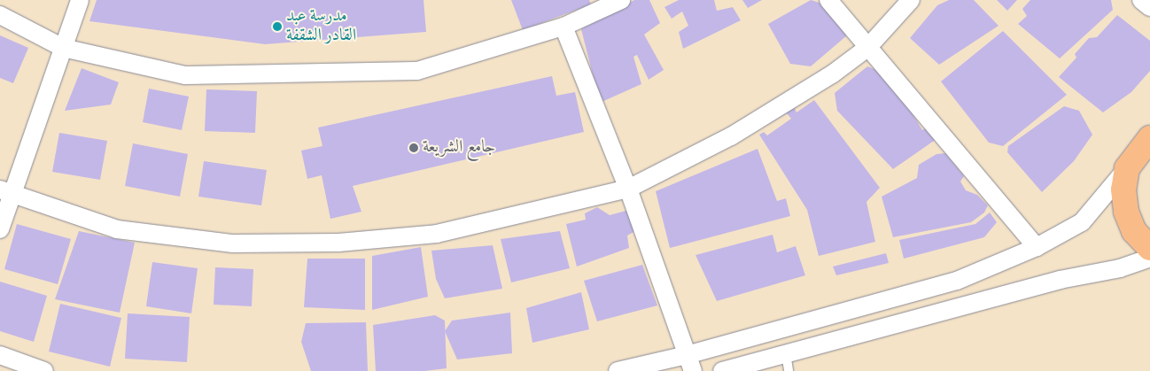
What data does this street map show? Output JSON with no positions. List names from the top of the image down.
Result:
{
  "places": ["مدرسة عبد القادر الشقفة", "جامع الشريعة"]
}
